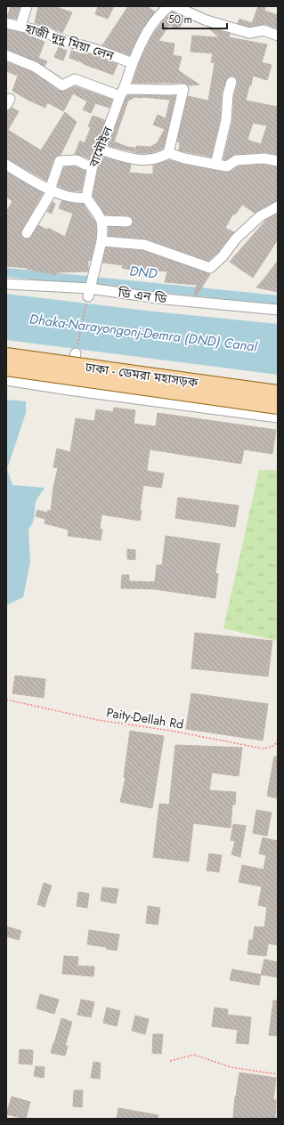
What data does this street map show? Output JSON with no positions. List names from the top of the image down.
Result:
{
  "streets": {
    "main road": ["ঢাকা - ডেমরা মহাসড়ক"],
    "street": ["হাজী দুদু মিয়া লেন", "বামৌইল", "ডি এন ডি"],
    "path": ["Paity-Dellah Rd"]
  },
  "crossings": [
    ["হাজী দুদু মিয়া লেন", "বামৌইল"]
  ],
  "water": ["DND", "Dhaka-Narayongonj-Demra (DND) Canal"],
  "scale_bar": "50 m"
}
